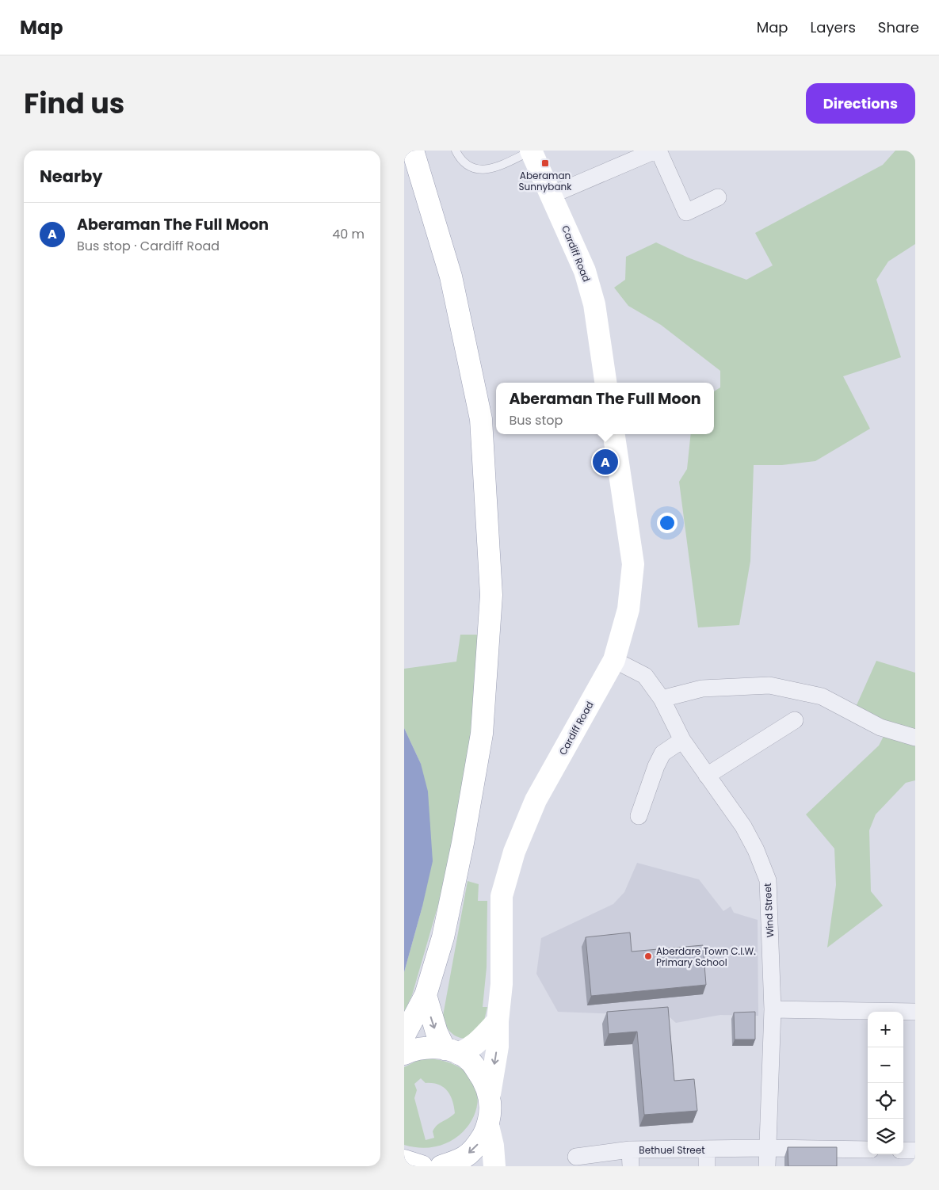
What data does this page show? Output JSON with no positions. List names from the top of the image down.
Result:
{
  "streets": {
    "main road": ["Cardiff Road"],
    "street": ["Wind Street", "Bethuel Street"]
  },
  "crossings": [
    ["Cardiff Road", "Wind Street"],
    ["Wind Street", "Bethuel Street"]
  ],
  "places": {
    "transit": ["Aberaman Sunnybank"],
    "other": ["Aberdare Town C.I.W. Primary School"]
  },
  "page": {
    "header": "Map",
    "nav": ["Map", "Layers", "Share"],
    "title": "Find us",
    "buttons": "Directions",
    "heading": "Nearby",
    "list": [
      {
        "mark": "A",
        "name": "Aberaman The Full Moon",
        "note": "Bus stop · Cardiff Road",
        "value": "40 m"
      }
    ],
    "popup": ["Aberaman The Full Moon", "Bus stop"],
    "pins": "A",
    "map_buttons": ["+", "−"]
  }
}
